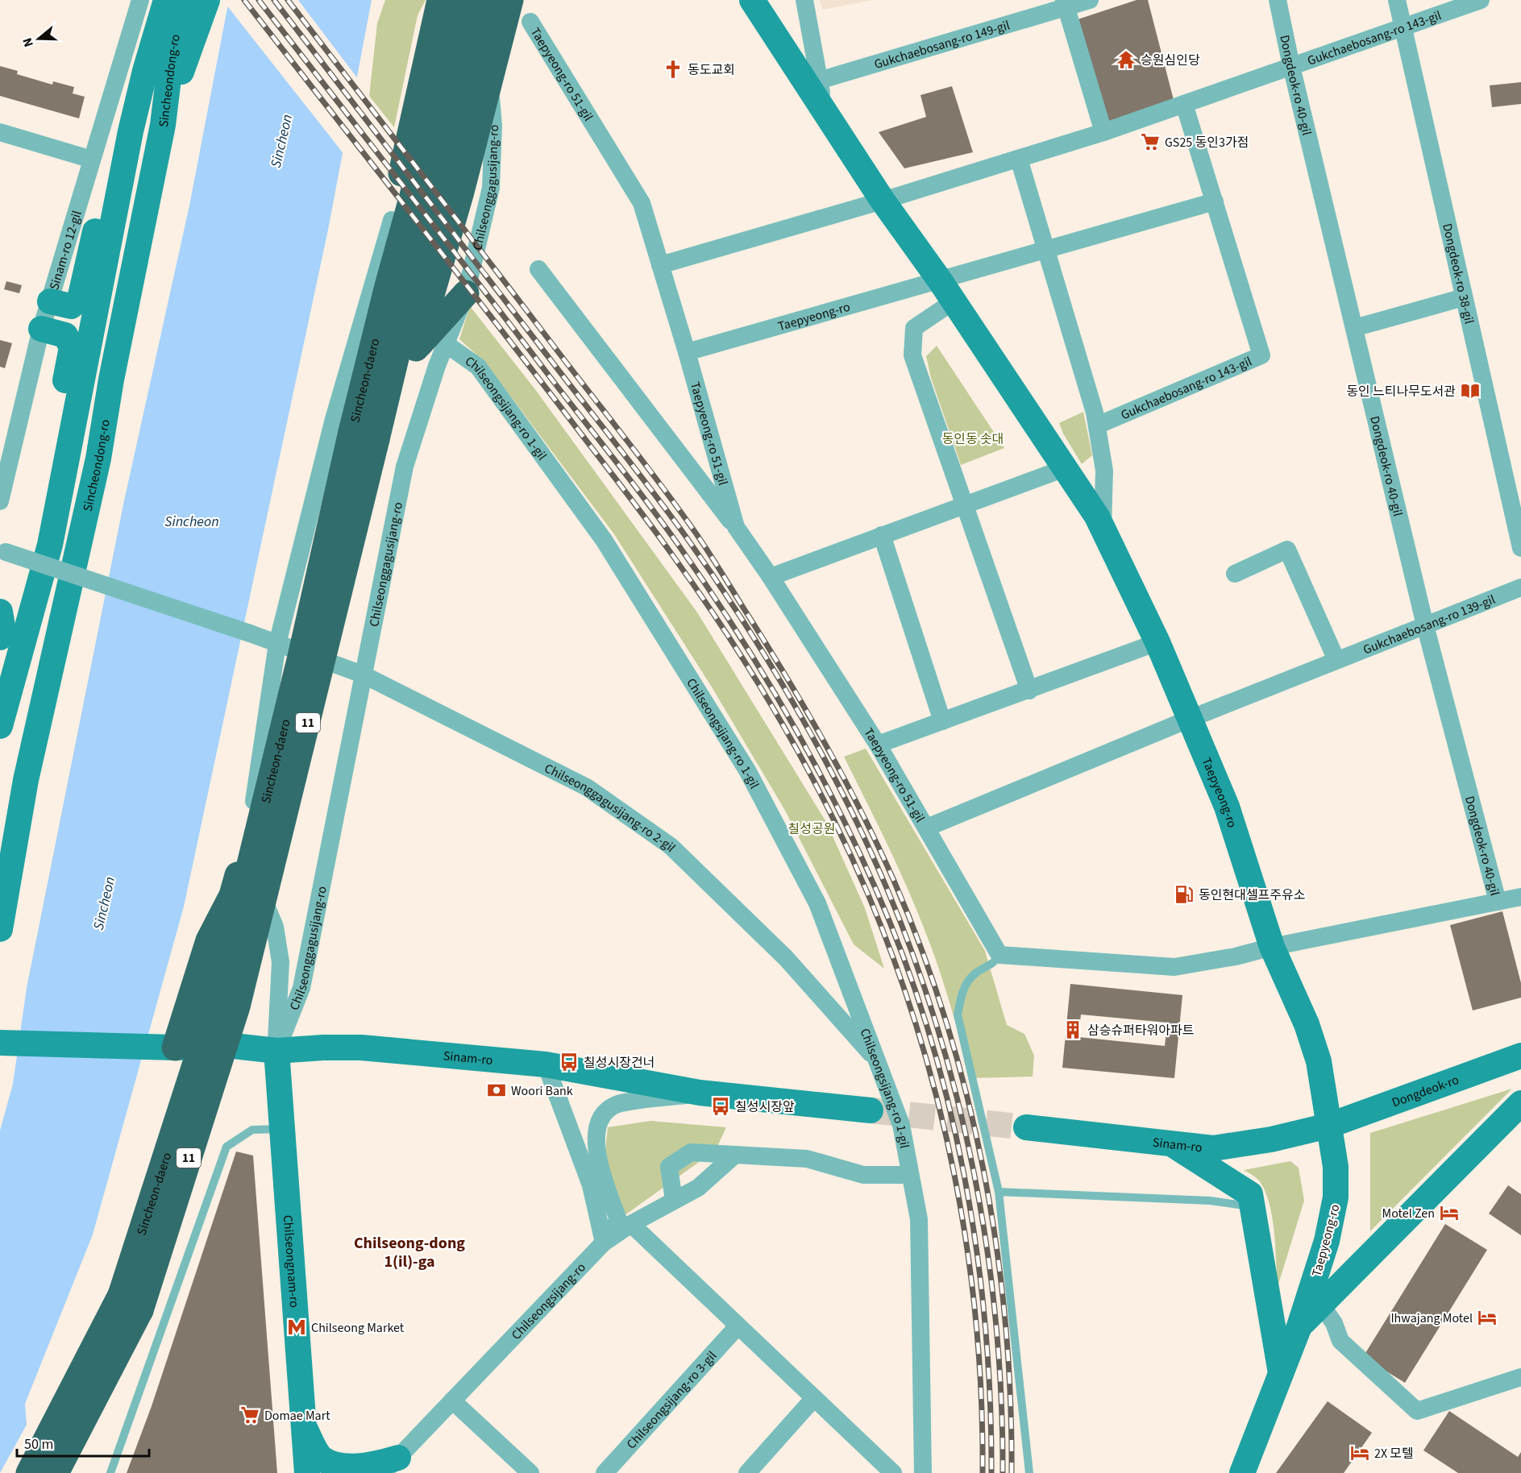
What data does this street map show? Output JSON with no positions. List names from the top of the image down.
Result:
{
  "streets": {
    "highway": ["Sincheon-daero", "11"],
    "main road": [
      "Sincheondong-ro",
      "Taepyeong-ro",
      "Sinam-ro",
      "Dongdeok-ro",
      "Chilseongnam-ro"
    ],
    "street": [
      "Gukchaebosang-ro 143-gil",
      "Gukchaebosang-ro 149-gil",
      "Taepyeong-ro 51-gil",
      "Dongdeok-ro 40-gil",
      "Chilseonggagusijang-ro",
      "Sinam-ro 12-gil",
      "Dongdeok-ro 38-gil",
      "Chilseongsijang-ro 1-gil",
      "Gukchaebosang-ro 139-gil",
      "Chilseonggagusijang-ro 2-gil",
      "Chilseongsijang-ro",
      "Chilseongsijang-ro 3-gil"
    ]
  },
  "crossings": [
    ["Gukchaebosang-ro 143-gil", "Dongdeok-ro 40-gil"],
    ["Gukchaebosang-ro 143-gil", "Dongdeok-ro 38-gil"],
    ["Gukchaebosang-ro 143-gil", "Taepyeong-ro"],
    ["Taepyeong-ro 51-gil", "Taepyeong-ro"],
    ["Taepyeong-ro 51-gil", "Gukchaebosang-ro 139-gil"],
    ["Dongdeok-ro 40-gil", "Gukchaebosang-ro 139-gil"],
    ["Chilseonggagusijang-ro", "Chilseongsijang-ro 1-gil"],
    ["Chilseonggagusijang-ro", "Chilseonggagusijang-ro 2-gil"],
    ["Chilseonggagusijang-ro", "Sinam-ro"],
    ["Chilseonggagusijang-ro", "Chilseongnam-ro"],
    ["Taepyeong-ro", "Gukchaebosang-ro 139-gil"],
    ["Taepyeong-ro", "Sinam-ro"],
    ["Taepyeong-ro", "Dongdeok-ro"],
    ["Chilseongsijang-ro 1-gil", "Chilseonggagusijang-ro 2-gil"],
    ["Sinam-ro", "Dongdeok-ro"],
    ["Sinam-ro", "Chilseongnam-ro"],
    ["Sinam-ro", "Chilseongsijang-ro"]
  ],
  "districts": ["Chilseong-dong 1(il)-ga"],
  "water": ["Sincheon"],
  "parks": ["동인동 솟대", "칠성공원"],
  "places": {
    "temple": ["승원심인당"],
    "church": ["동도교회"],
    "supermarket": ["GS25 동인3가점", "Domae Mart"],
    "library": ["동인 느티나무도서관"],
    "fuel station": ["동인현대셀프주유소"],
    "building": ["삼승슈퍼타워아파트"],
    "bus stop": ["칠성시장건너", "칠성시장앞"],
    "bank": ["Woori Bank"],
    "hotel": ["Motel Zen", "Ihwajang Motel", "2X 모텔"],
    "metro station": ["Chilseong Market"]
  },
  "scale_bar": "50 m",
  "north": "left"
}
